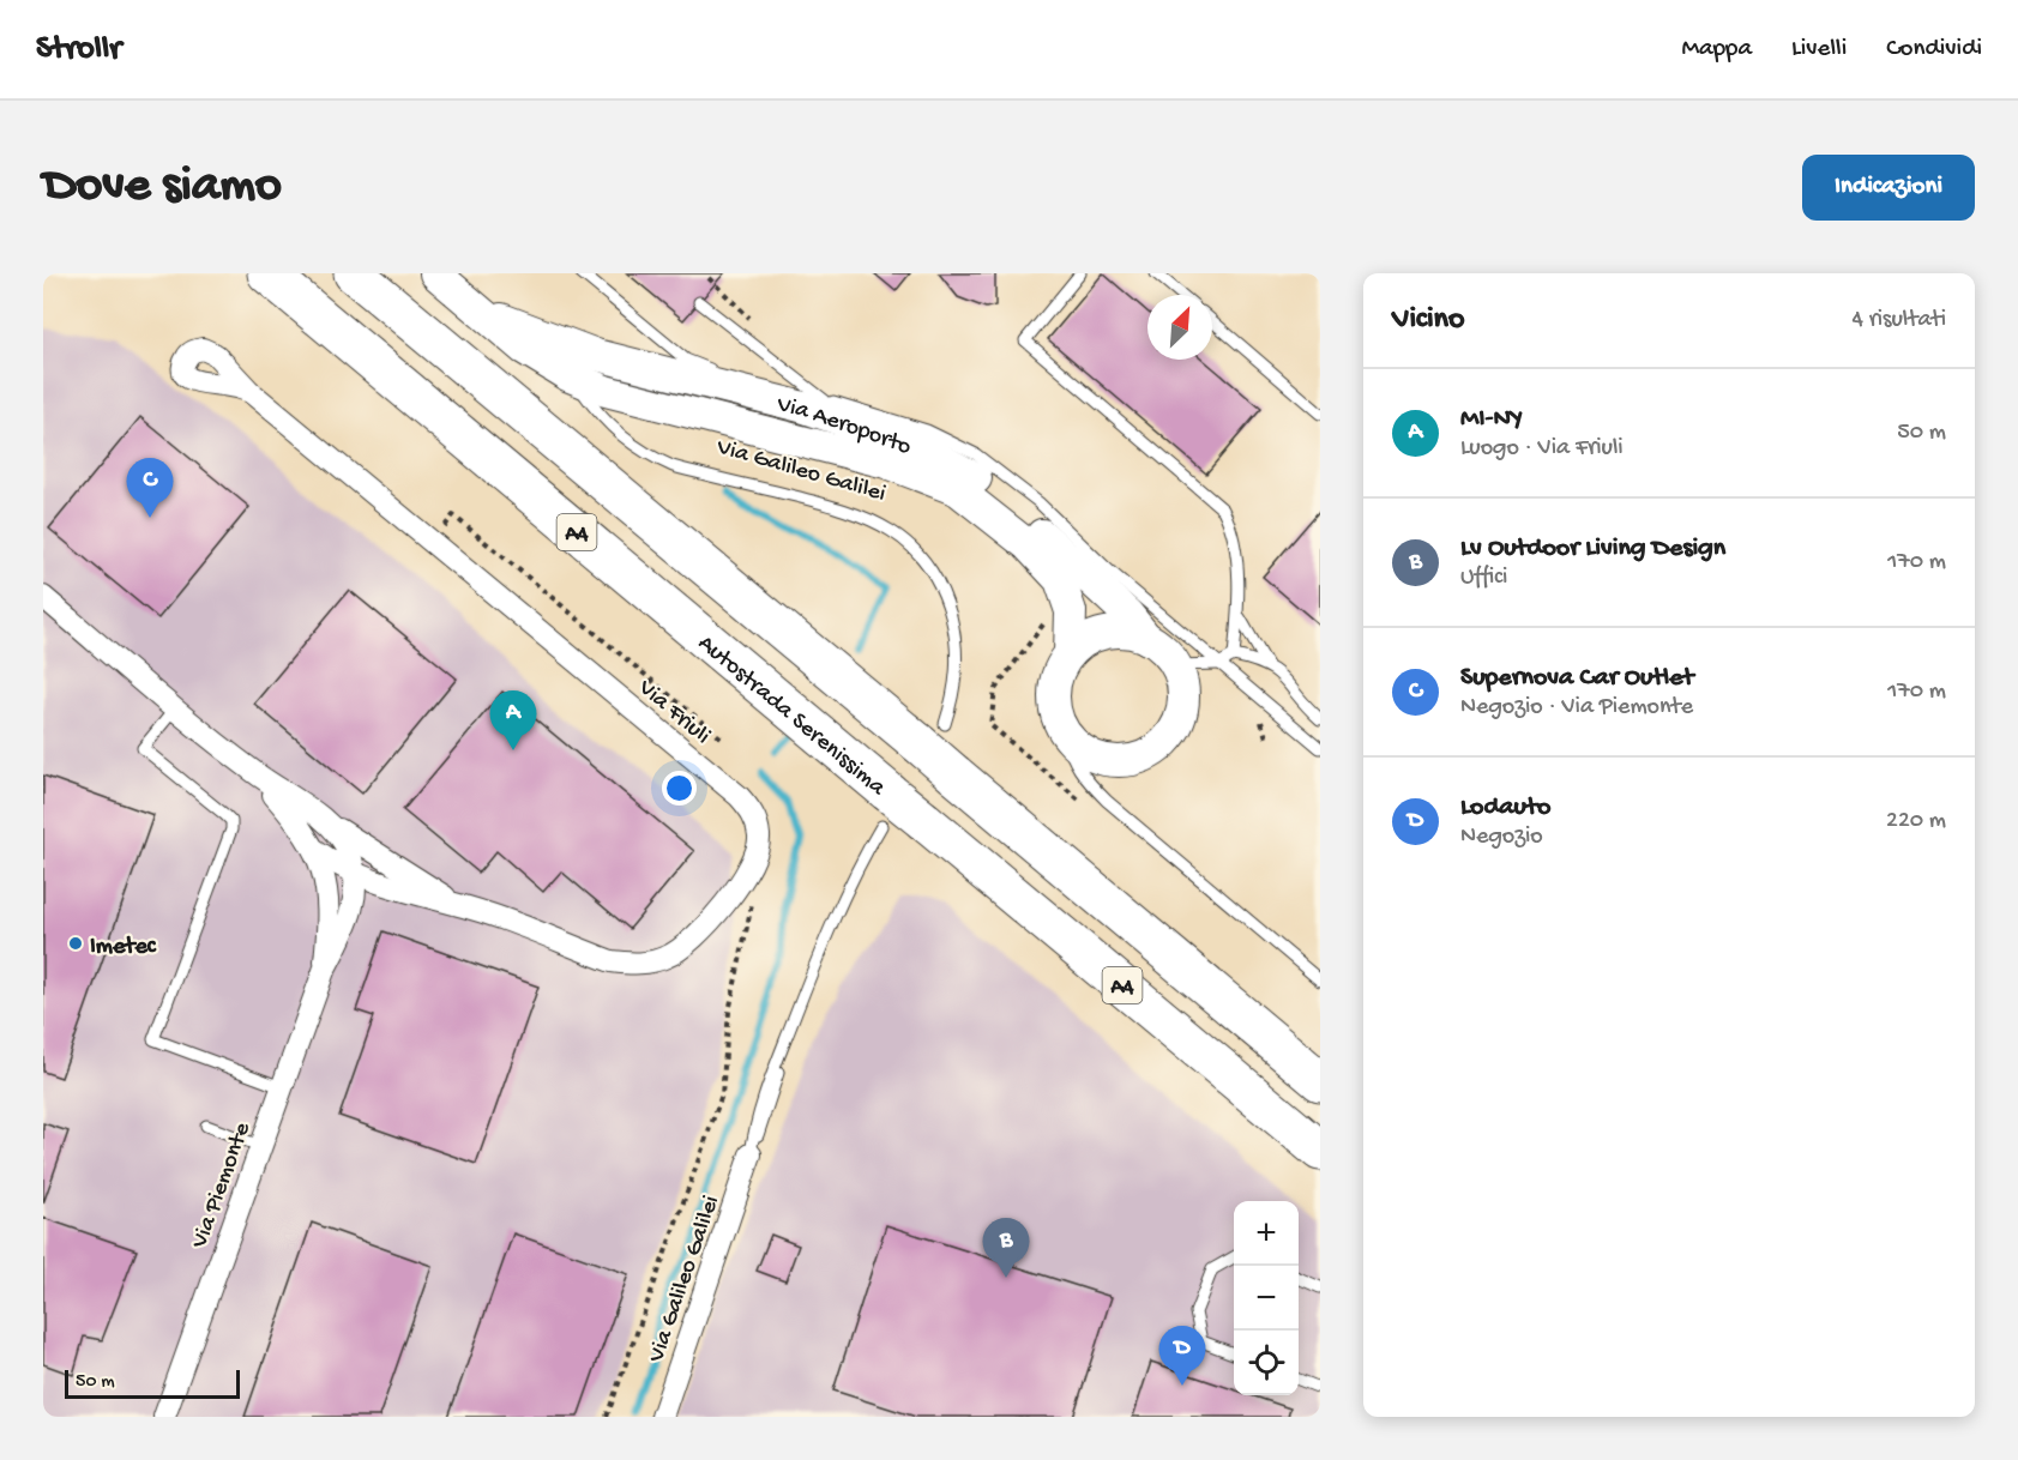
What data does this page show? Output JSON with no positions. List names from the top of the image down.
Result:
{
  "streets": {
    "highway": ["A4", "Autostrada Serenissima"],
    "main road": ["Via Aeroporto"],
    "street": ["Via Galileo Galilei", "Via Friuli", "Via Piemonte"]
  },
  "crossings": [
    ["Via Aeroporto", "Via Galileo Galilei"],
    ["Via Galileo Galilei", "A4"],
    ["Via Galileo Galilei", "Autostrada Serenissima"],
    ["Via Friuli", "Via Piemonte"]
  ],
  "places": ["Imetec"],
  "scale_bar": "50 m",
  "north": "top right",
  "page": {
    "header": "Strollr",
    "nav": ["Mappa", "Livelli", "Condividi"],
    "buttons": "Indicazioni",
    "title": "Dove siamo",
    "heading": ["Vicino", "4 risultati"],
    "list": [
      {
        "mark": "A",
        "name": "MI-NY",
        "note": "Luogo · Via Friuli",
        "value": "50 m"
      },
      {
        "mark": "B",
        "name": "Lv Outdoor Living Design",
        "note": "Uffici",
        "value": "170 m"
      },
      {
        "mark": "C",
        "name": "Supernova Car Outlet",
        "note": "Negozio · Via Piemonte",
        "value": "170 m"
      },
      {
        "mark": "D",
        "name": "Lodauto",
        "note": "Negozio",
        "value": "220 m"
      }
    ],
    "pins": [
      "C",
      "A",
      "B",
      "D"
    ],
    "map_buttons": ["+", "−"],
    "scale": "50 m"
  }
}
